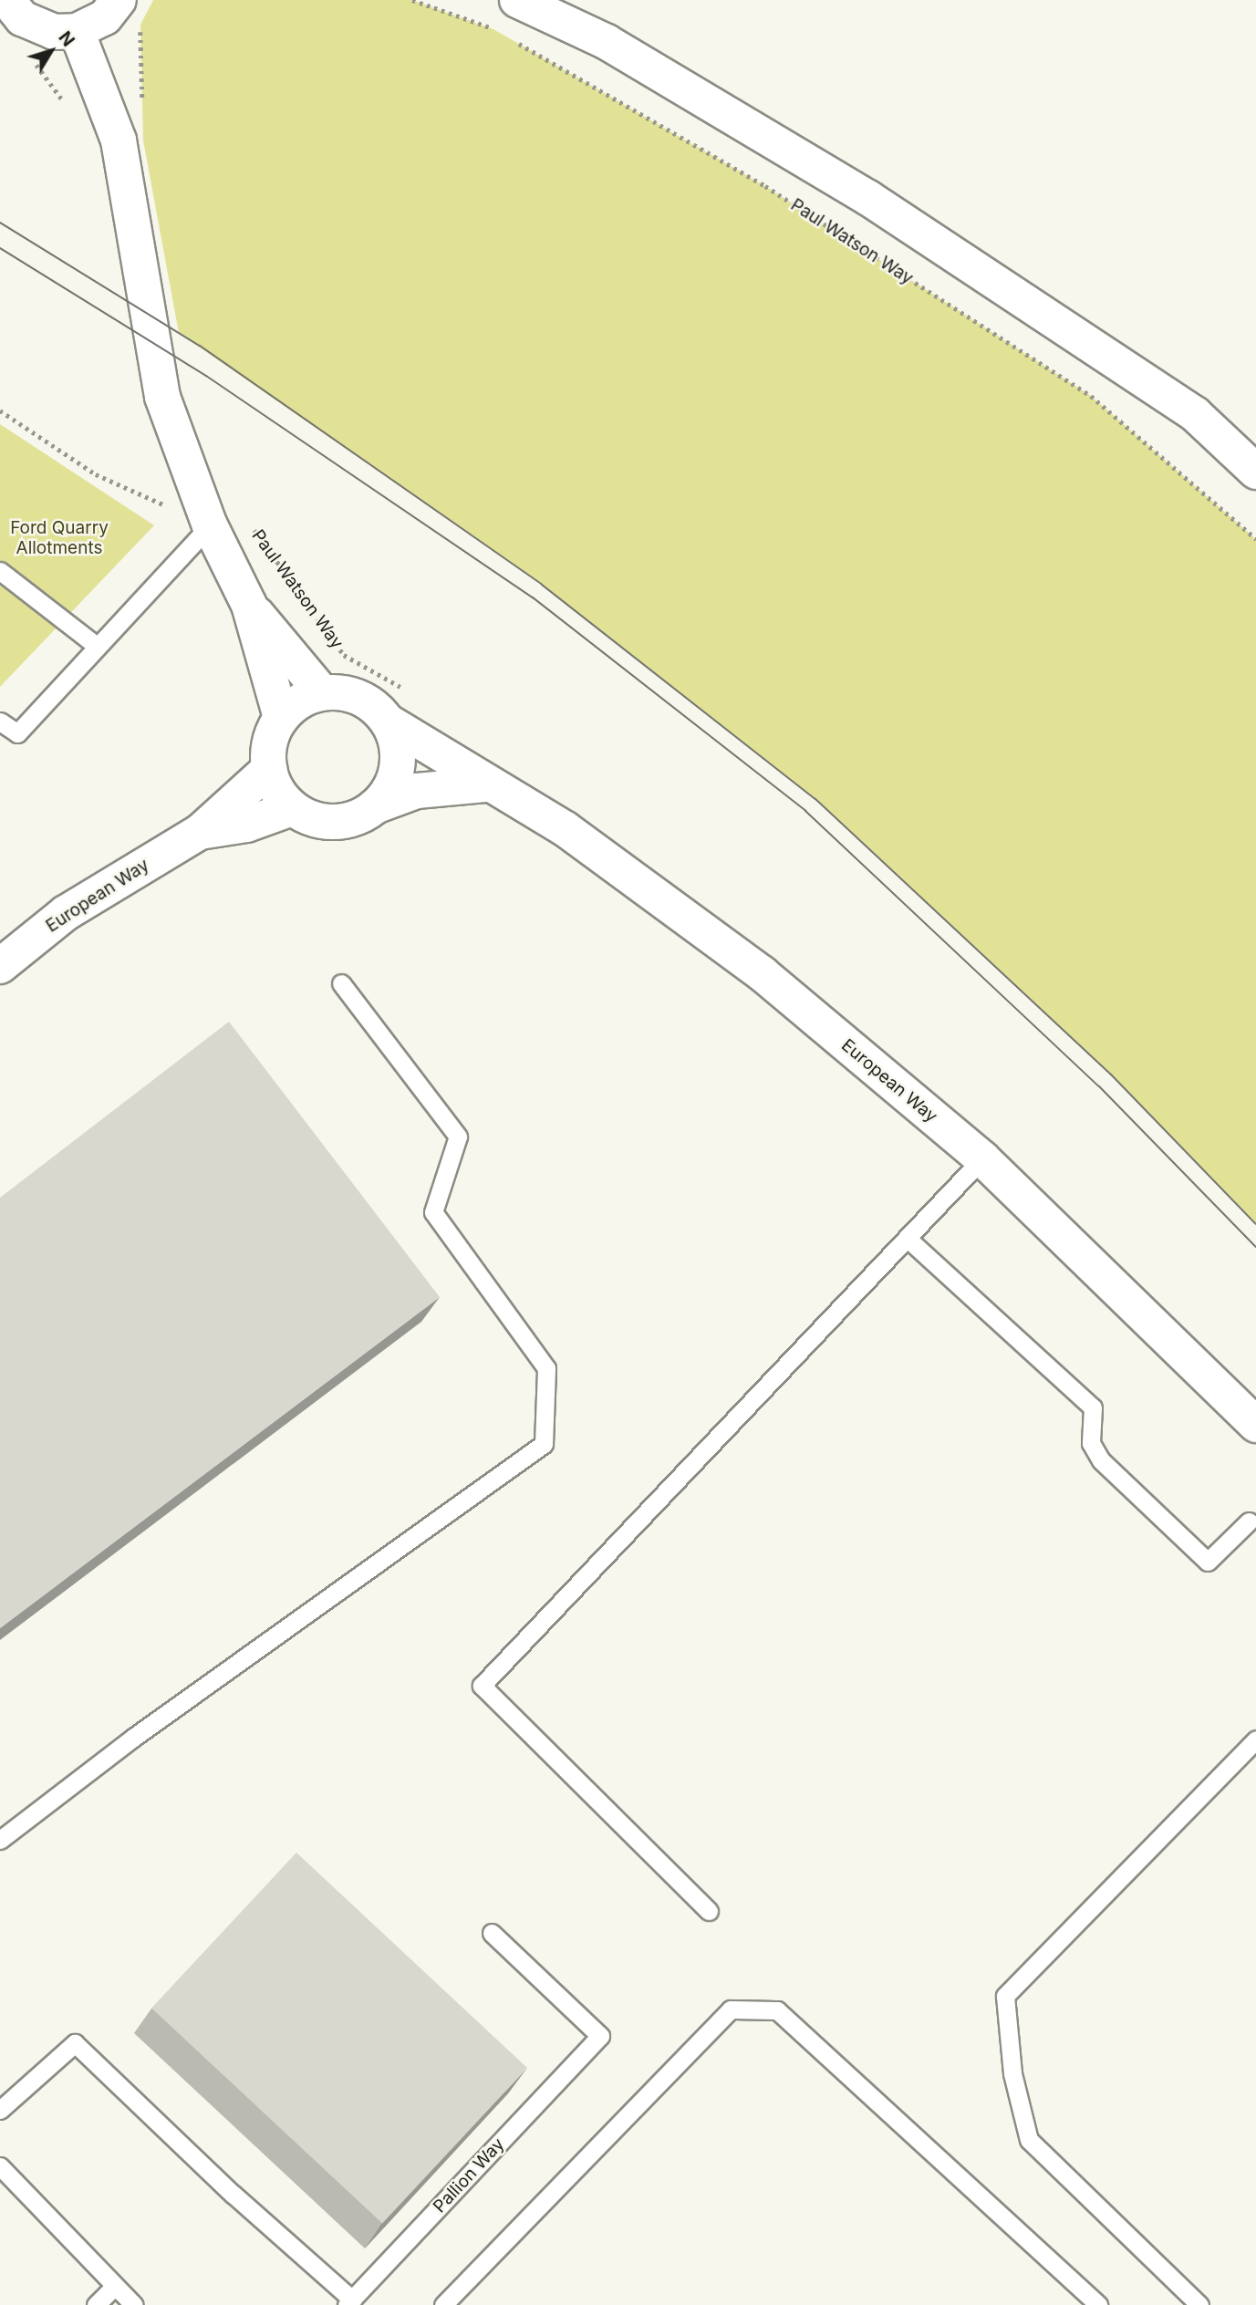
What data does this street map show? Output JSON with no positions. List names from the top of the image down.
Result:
{
  "streets": {
    "main road": ["European Way"],
    "lane": ["Pallion Way"],
    "path": ["Paul Watson Way"]
  },
  "parks": ["Ford Quarry Allotments"],
  "north": "top right"
}
